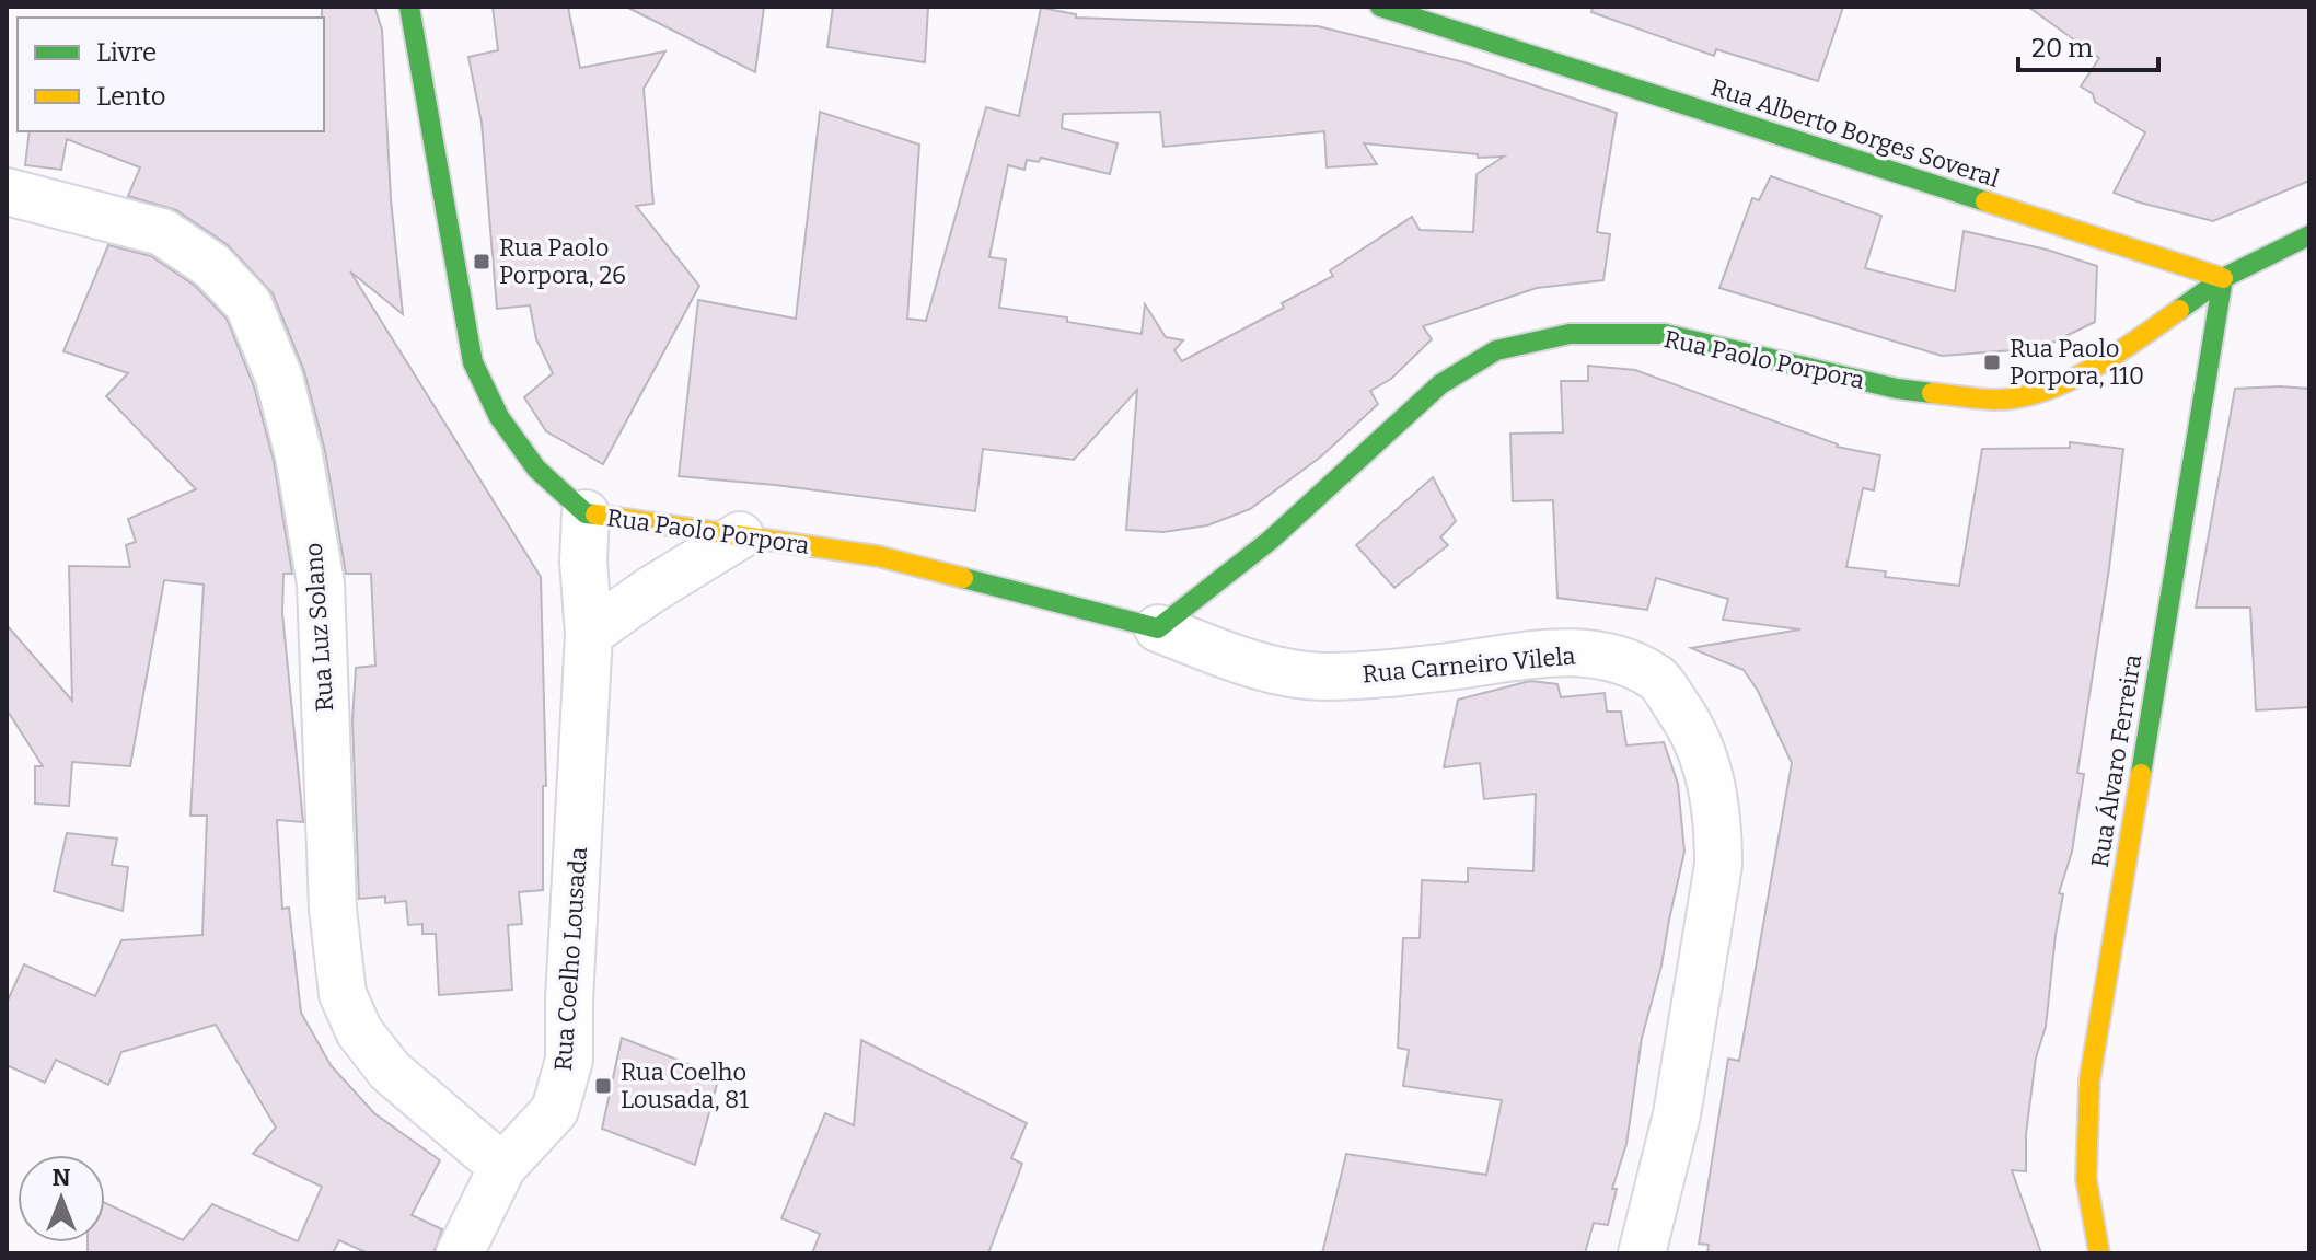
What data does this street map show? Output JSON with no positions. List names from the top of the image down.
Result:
{
  "streets": {
    "street": [
      "Rua Alberto Borges Soveral",
      "Rua Paolo Porpora",
      "Rua Luz Solano",
      "Rua Carneiro Vilela",
      "Rua Álvaro Ferreira",
      "Rua Coelho Lousada"
    ]
  },
  "crossings": [
    ["Rua Alberto Borges Soveral", "Rua Paolo Porpora"],
    ["Rua Alberto Borges Soveral", "Rua Álvaro Ferreira"],
    ["Rua Paolo Porpora", "Rua Carneiro Vilela"],
    ["Rua Paolo Porpora", "Rua Álvaro Ferreira"],
    ["Rua Paolo Porpora", "Rua Coelho Lousada"],
    ["Rua Luz Solano", "Rua Coelho Lousada"]
  ],
  "places": {
    "transit": ["Rua Paolo Porpora, 26", "Rua Paolo Porpora, 110", "Rua Coelho Lousada, 81"]
  },
  "legend": ["Livre", "Lento"],
  "scale_bar": "20 m",
  "north": "top"
}
